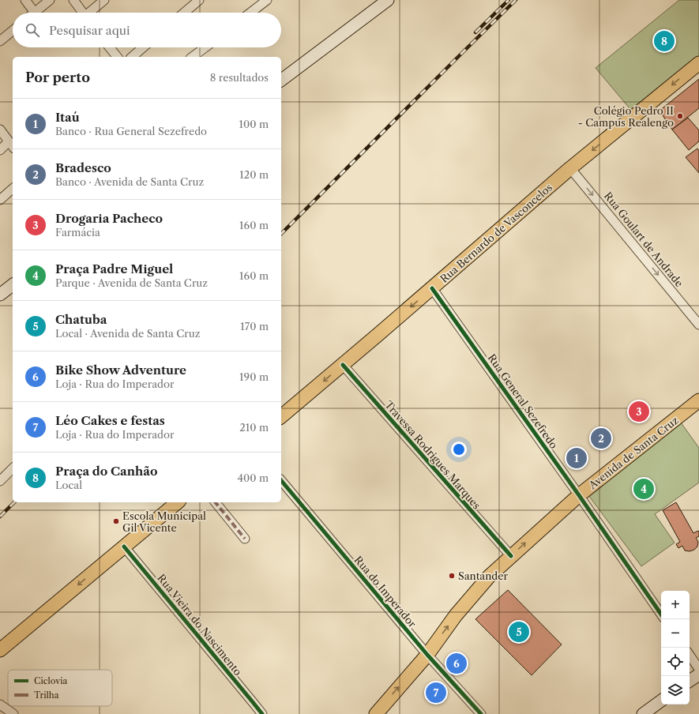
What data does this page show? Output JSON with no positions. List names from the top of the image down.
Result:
{
  "streets": {
    "main road": ["Rua Bernardo de Vasconcelos", "Avenida de Santa Cruz"],
    "street": [
      "Rua Goulart de Andrade",
      "Rua General Sezefredo",
      "Travessa Rodrigues Marques",
      "Rua do Imperador",
      "Rua Vieira do Nascimento"
    ]
  },
  "crossings": [
    ["Rua Bernardo de Vasconcelos", "Rua Goulart de Andrade"],
    ["Rua Bernardo de Vasconcelos", "Rua General Sezefredo"],
    ["Rua Bernardo de Vasconcelos", "Travessa Rodrigues Marques"],
    ["Rua General Sezefredo", "Avenida de Santa Cruz"],
    ["Avenida de Santa Cruz", "Travessa Rodrigues Marques"],
    ["Avenida de Santa Cruz", "Rua do Imperador"]
  ],
  "one_way": ["Rua Bernardo de Vasconcelos", "Rua Goulart de Andrade", "Avenida de Santa Cruz"],
  "places": ["Colégio Pedro II - Campus Realengo", "Escola Municipal Gil Vicente", "Santander"],
  "legend": ["Ciclovia", "Trilha"],
  "page": {
    "search": "Pesquisar aqui",
    "pins": [
      "8",
      "3",
      "2",
      "1",
      "4",
      "5",
      "6",
      "7"
    ],
    "heading": ["Por perto", "8 resultados"],
    "list": [
      {
        "mark": "1",
        "name": "Itaú",
        "note": "Banco · Rua General Sezefredo",
        "value": "100 m"
      },
      {
        "mark": "2",
        "name": "Bradesco",
        "note": "Banco · Avenida de Santa Cruz",
        "value": "120 m"
      },
      {
        "mark": "3",
        "name": "Drogaria Pacheco",
        "note": "Farmácia",
        "value": "160 m"
      },
      {
        "mark": "4",
        "name": "Praça Padre Miguel",
        "note": "Parque · Avenida de Santa Cruz",
        "value": "160 m"
      },
      {
        "mark": "5",
        "name": "Chatuba",
        "note": "Local · Avenida de Santa Cruz",
        "value": "170 m"
      },
      {
        "mark": "6",
        "name": "Bike Show Adventure",
        "note": "Loja · Rua do Imperador",
        "value": "190 m"
      },
      {
        "mark": "7",
        "name": "Léo Cakes e festas",
        "note": "Loja · Rua do Imperador",
        "value": "210 m"
      },
      {
        "mark": "8",
        "name": "Praça do Canhão",
        "note": "Local",
        "value": "400 m"
      }
    ],
    "map_buttons": ["+", "−"]
  }
}
